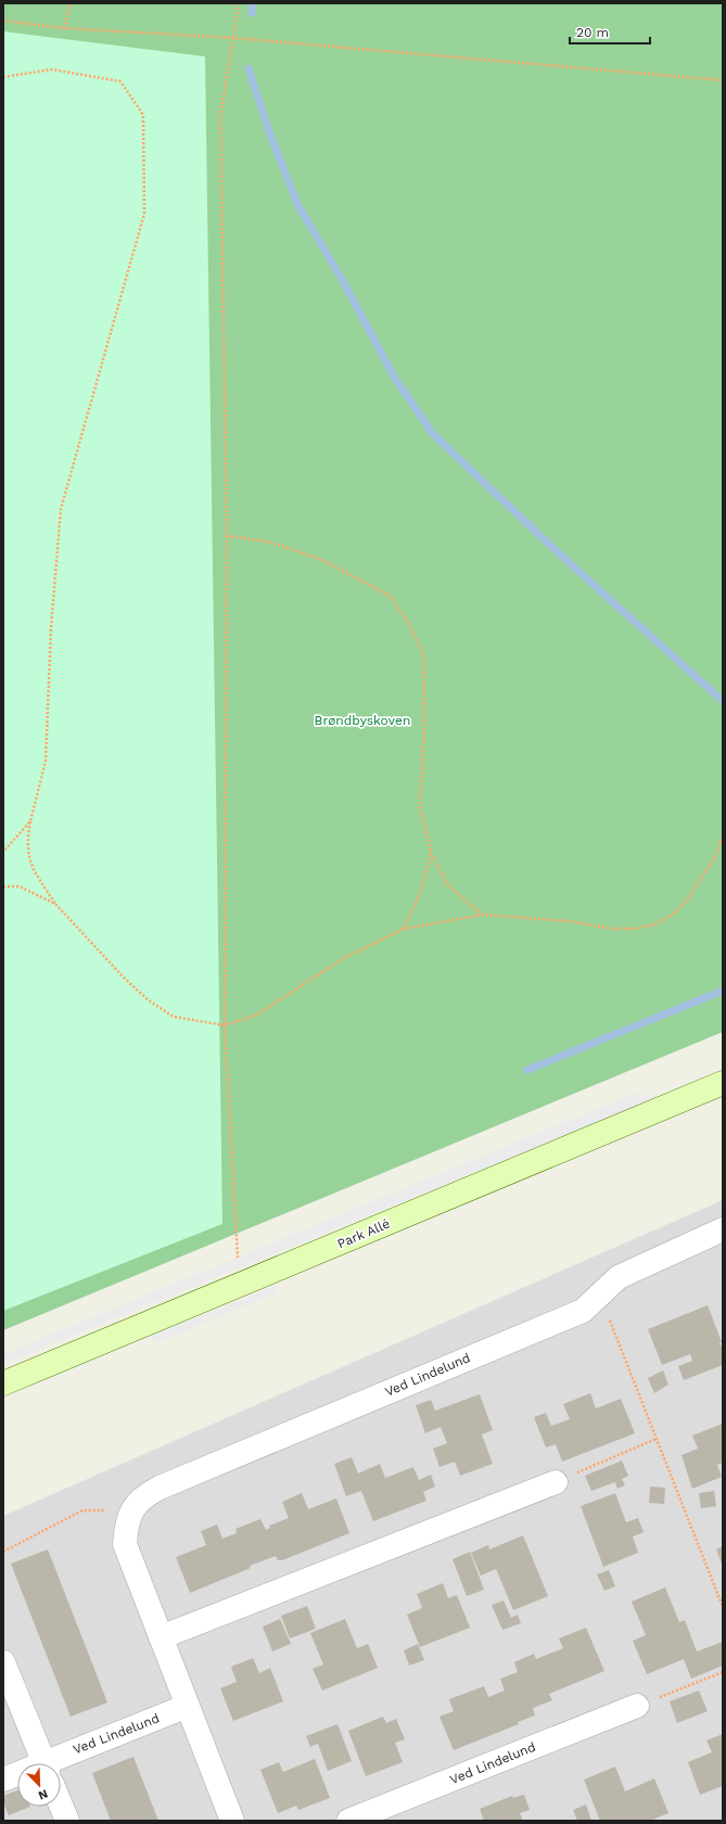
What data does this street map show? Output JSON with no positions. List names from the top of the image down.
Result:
{
  "streets": {
    "street": ["Park Allé", "Ved Lindelund"]
  },
  "parks": ["Brøndbyskoven"],
  "scale_bar": "20 m",
  "north": "bottom right"
}
